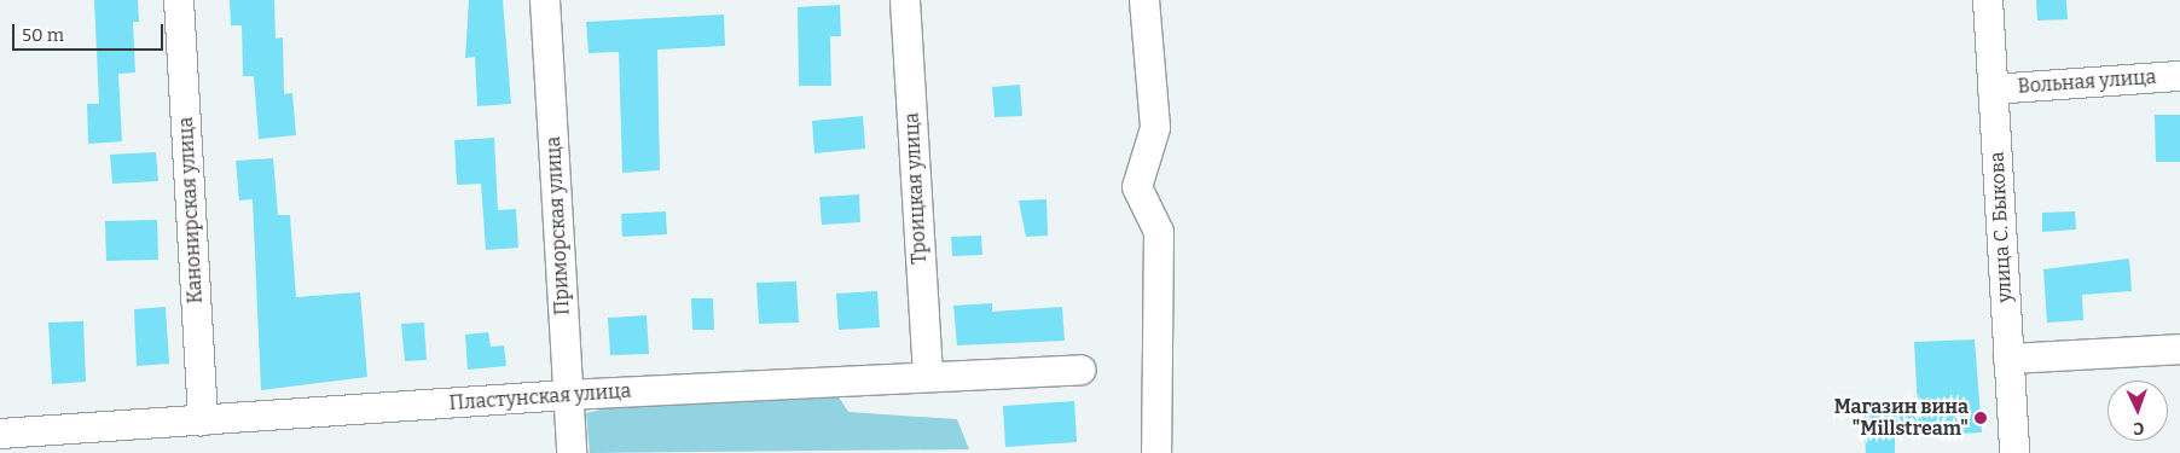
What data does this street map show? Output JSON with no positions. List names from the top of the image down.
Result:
{
  "streets": {
    "street": [
      "Вольная улица",
      "Троицкая улица",
      "Канонирская улица",
      "Приморская улица",
      "улица С. Быкова",
      "Пластунская улица"
    ]
  },
  "crossings": [
    ["Вольная улица", "улица С. Быкова"],
    ["Троицкая улица", "Пластунская улица"],
    ["Канонирская улица", "Пластунская улица"],
    ["Приморская улица", "Пластунская улица"]
  ],
  "places": ["Магазин вина \"Millstream\""],
  "scale_bar": "50 m",
  "north": "bottom"
}
